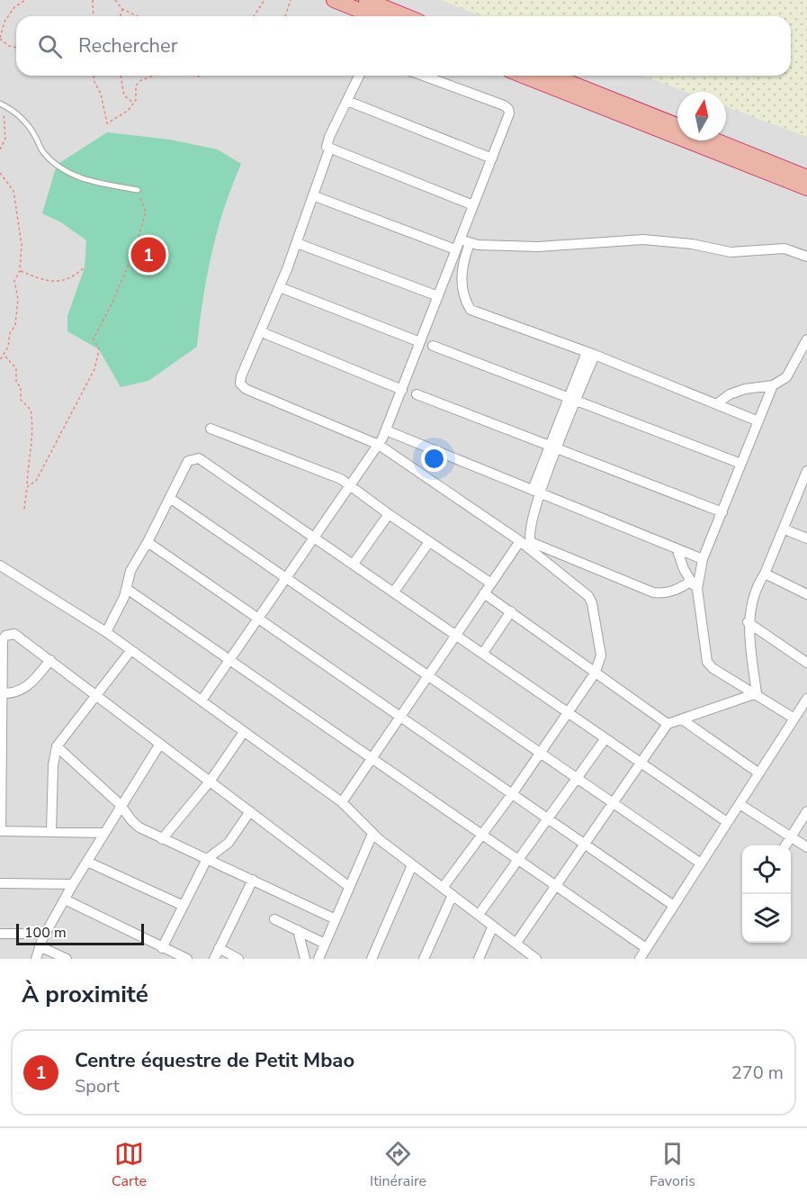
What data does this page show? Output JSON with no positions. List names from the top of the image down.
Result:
{
  "scale_bar": "100 m",
  "north": "top",
  "page": {
    "search": "Rechercher",
    "pins": "1",
    "scale": "100 m",
    "heading": "À proximité",
    "list": [
      {
        "mark": "1",
        "name": "Centre équestre de Petit Mbao",
        "note": "Sport",
        "value": "270 m"
      }
    ],
    "nav": ["Carte", "Itinéraire", "Favoris"]
  }
}
